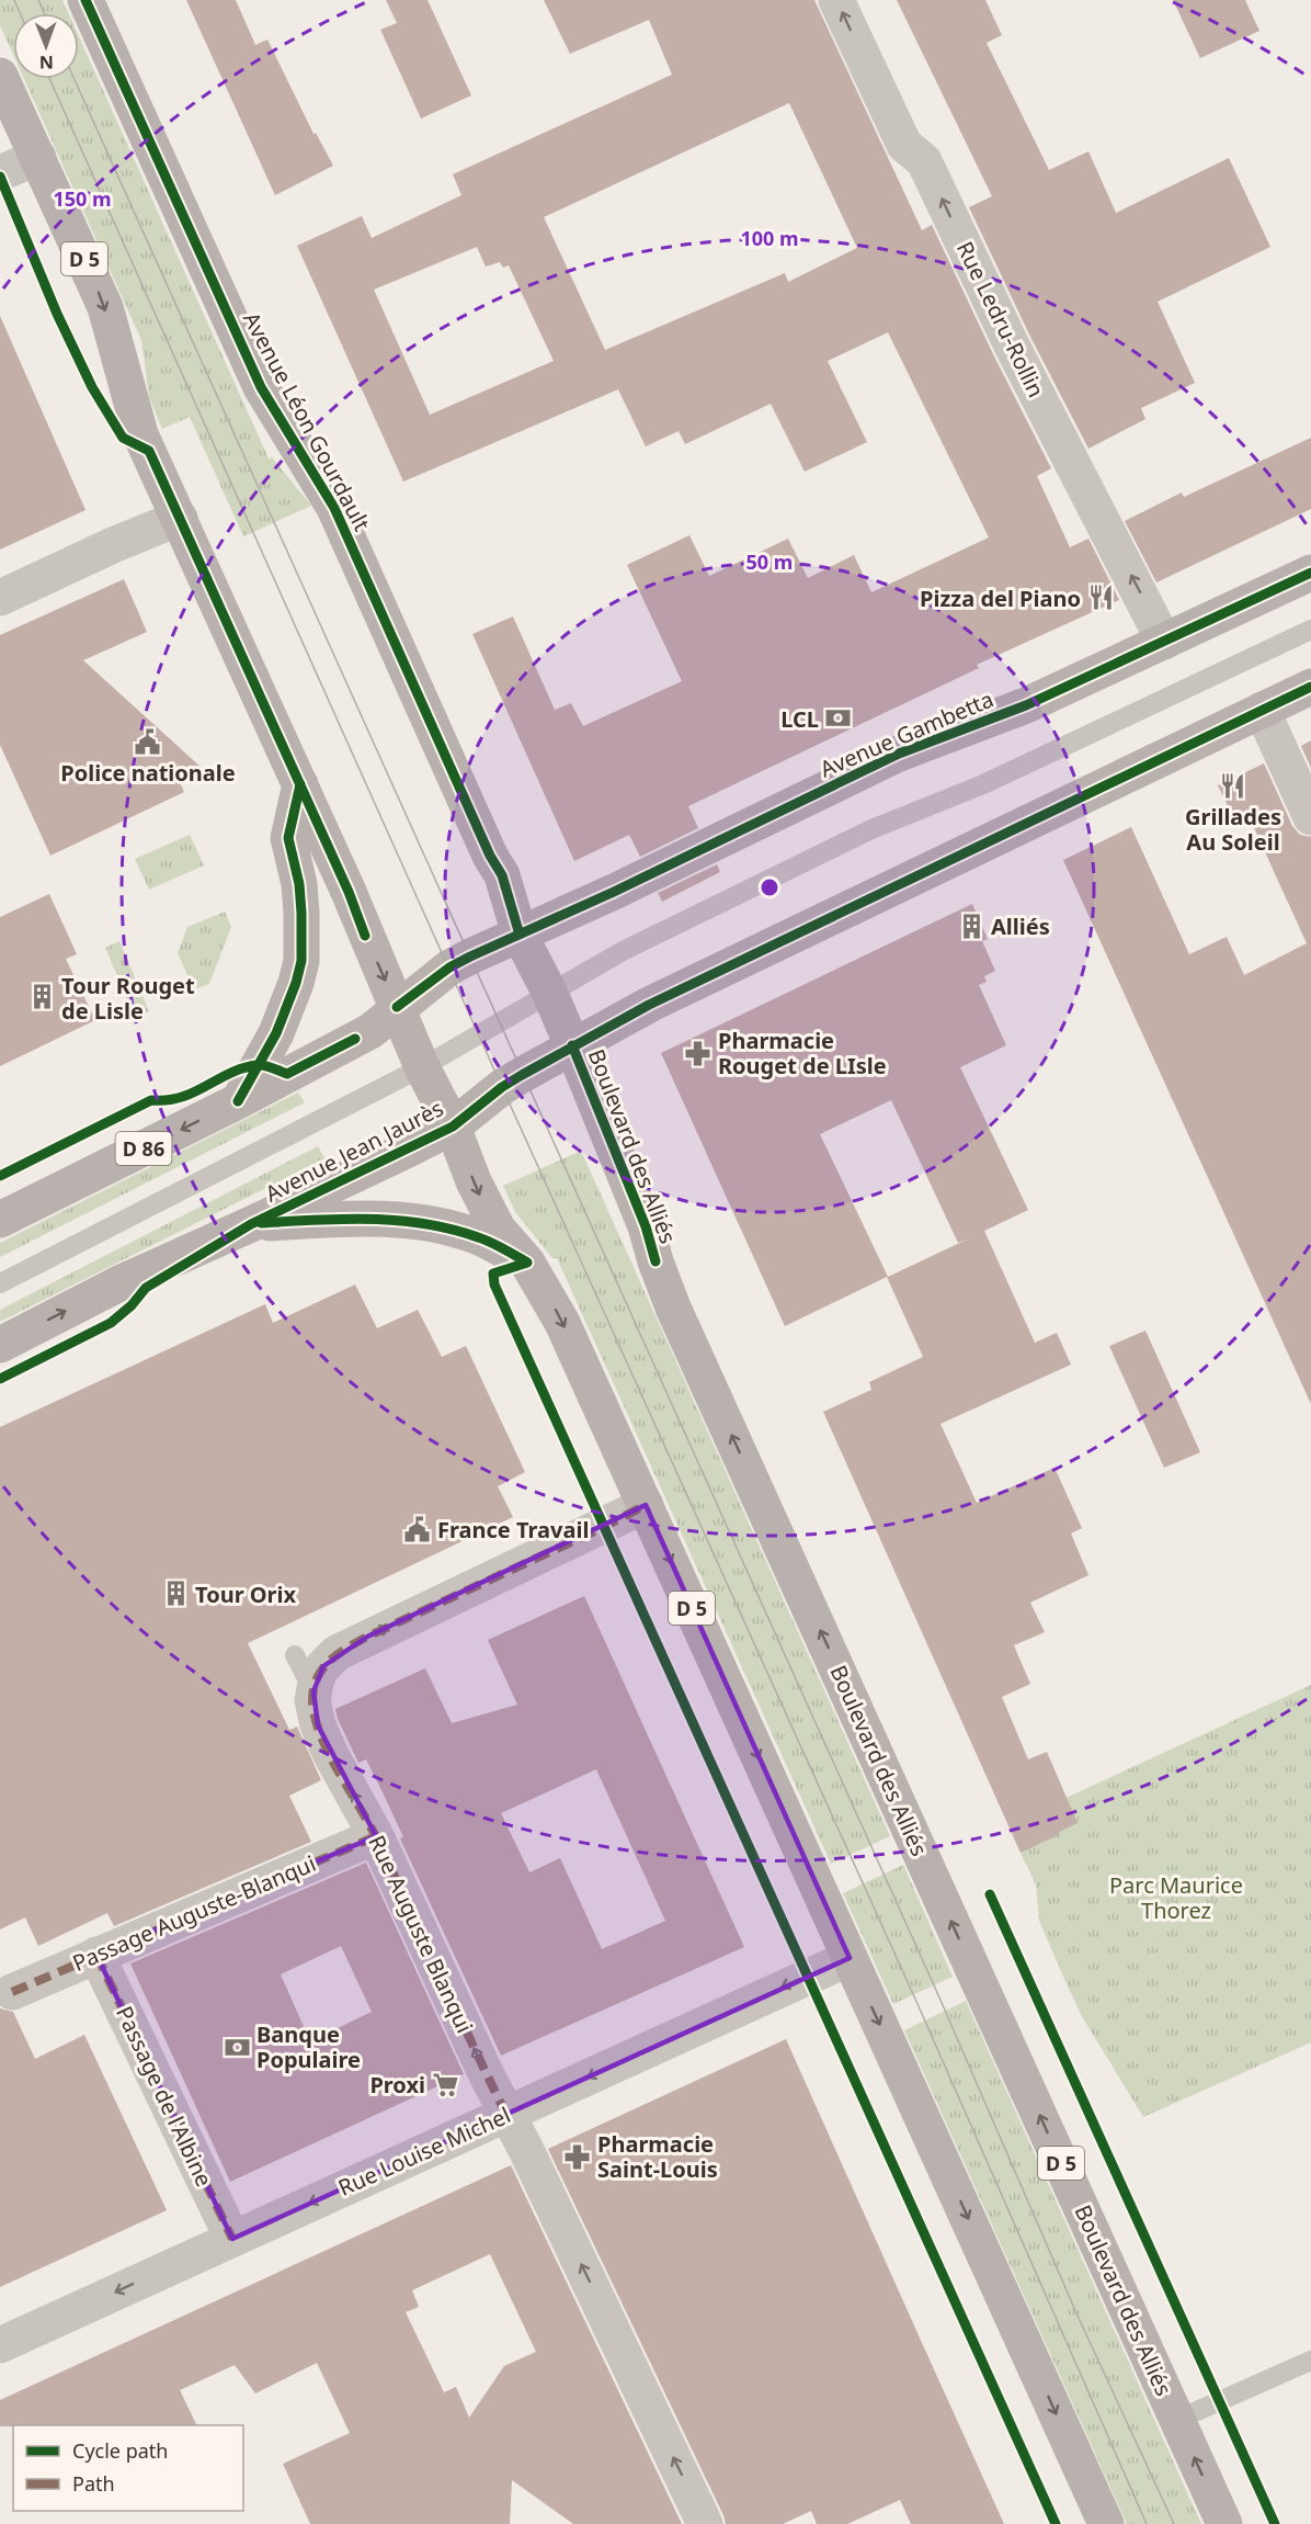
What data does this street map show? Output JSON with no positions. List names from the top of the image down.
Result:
{
  "streets": {
    "main road": [
      "D 5",
      "Avenue Léon Gourdault",
      "Avenue Gambetta",
      "Boulevard des Alliés",
      "D 86",
      "Avenue Jean Jaurès"
    ],
    "street": [
      "Rue Ledru-Rollin",
      "Passage Auguste-Blanqui",
      "Rue Auguste Blanqui",
      "Passage de l'Albine",
      "Rue Louise Michel"
    ]
  },
  "crossings": [
    ["D 5", "D 86"],
    ["D 5", "Avenue Jean Jaurès"],
    ["D 5", "Rue Louise Michel"],
    ["Rue Ledru-Rollin", "Avenue Gambetta"],
    ["Avenue Léon Gourdault", "Avenue Gambetta"],
    ["Avenue Léon Gourdault", "Boulevard des Alliés"],
    ["Avenue Léon Gourdault", "D 86"],
    ["Avenue Léon Gourdault", "Avenue Jean Jaurès"],
    ["Avenue Gambetta", "D 86"],
    ["Boulevard des Alliés", "Avenue Jean Jaurès"],
    ["Passage Auguste-Blanqui", "Rue Auguste Blanqui"],
    ["Passage Auguste-Blanqui", "Passage de l'Albine"],
    ["Rue Auguste Blanqui", "Rue Louise Michel"],
    ["Passage de l'Albine", "Rue Louise Michel"]
  ],
  "one_way": ["Rue Ledru-Rollin", "Rue Auguste Blanqui", "Rue Louise Michel"],
  "parks": ["Parc Maurice Thorez"],
  "places": {
    "restaurant": ["Pizza del Piano", "Grillades Au Soleil"],
    "bank": ["LCL", "Banque Populaire"],
    "public building": ["Police nationale", "France Travail"],
    "building": ["Alliés", "Tour Rouget de Lisle", "Tour Orix"],
    "pharmacy": ["Pharmacie Rouget de LIsle", "Pharmacie Saint-Louis"],
    "supermarket": ["Proxi"]
  },
  "legend": ["Cycle path", "Path"],
  "north": "bottom",
  "rings": ["150 m", "100 m", "50 m"]
}
